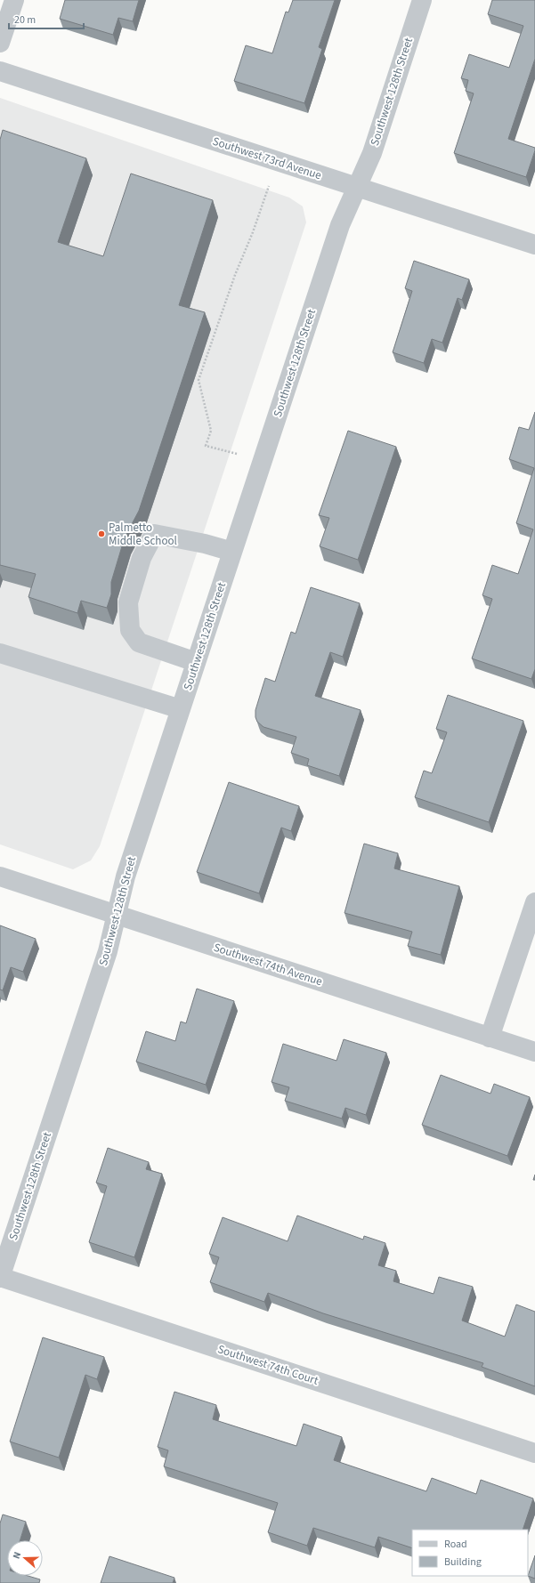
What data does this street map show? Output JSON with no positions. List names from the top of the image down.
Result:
{
  "streets": {
    "street": [
      "Southwest 128th Street",
      "Southwest 73rd Avenue",
      "Southwest 74th Avenue",
      "Southwest 74th Court"
    ]
  },
  "crossings": [
    ["Southwest 128th Street", "Southwest 73rd Avenue"],
    ["Southwest 128th Street", "Southwest 74th Avenue"],
    ["Southwest 128th Street", "Southwest 74th Court"]
  ],
  "places": ["Palmetto Middle School"],
  "legend": ["Road", "Building"],
  "scale_bar": "20 m",
  "north": "left"
}
